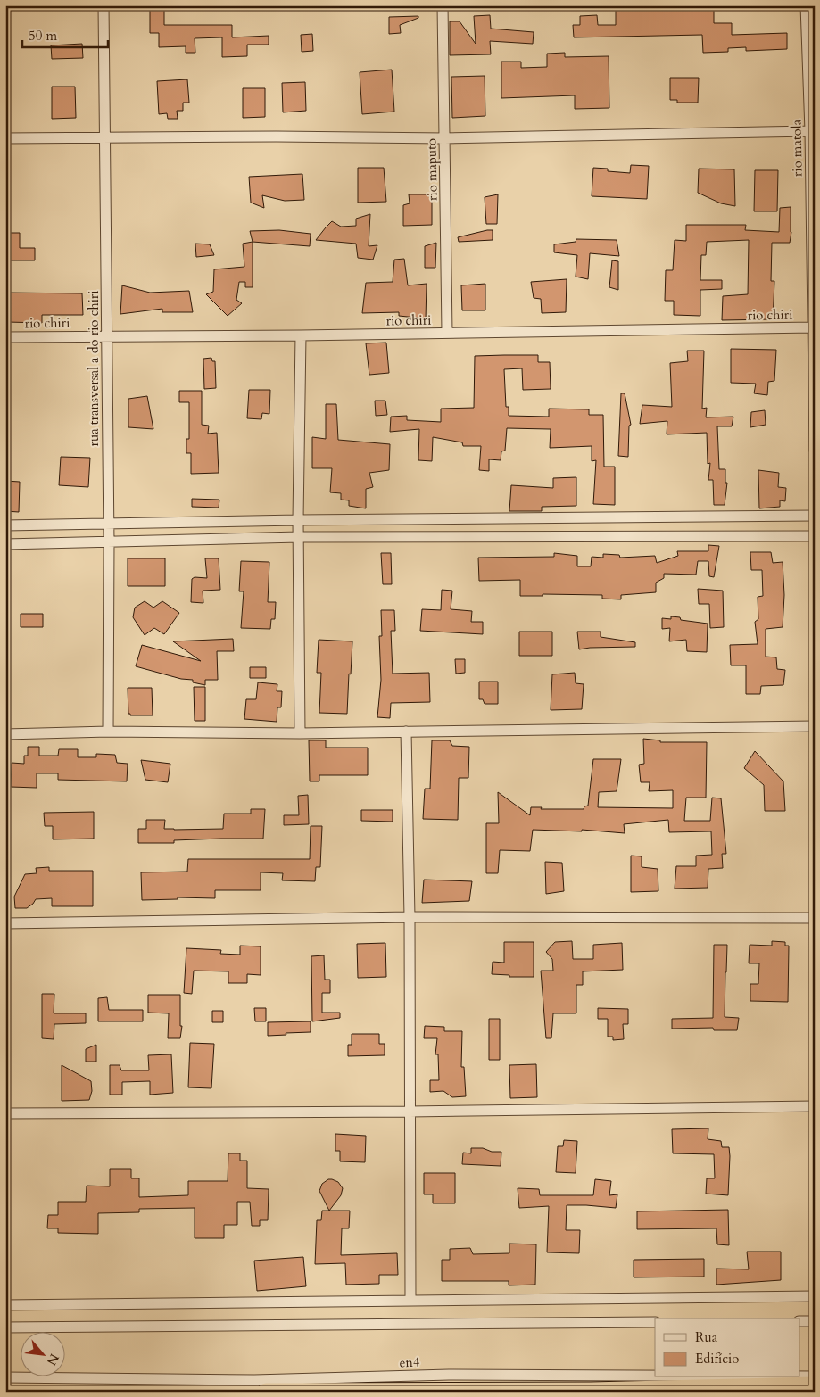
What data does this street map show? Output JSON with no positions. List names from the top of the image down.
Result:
{
  "streets": {
    "street": [
      "rio matola",
      "rio maputo",
      "rio chiri",
      "rua transversal a do rio chiri",
      "en4"
    ]
  },
  "crossings": [
    ["rio matola", "rio chiri"],
    ["rio maputo", "rio chiri"],
    ["rio chiri", "rua transversal a do rio chiri"]
  ],
  "legend": ["Rua", "Edifício"],
  "scale_bar": "50 m",
  "north": "bottom right"
}
